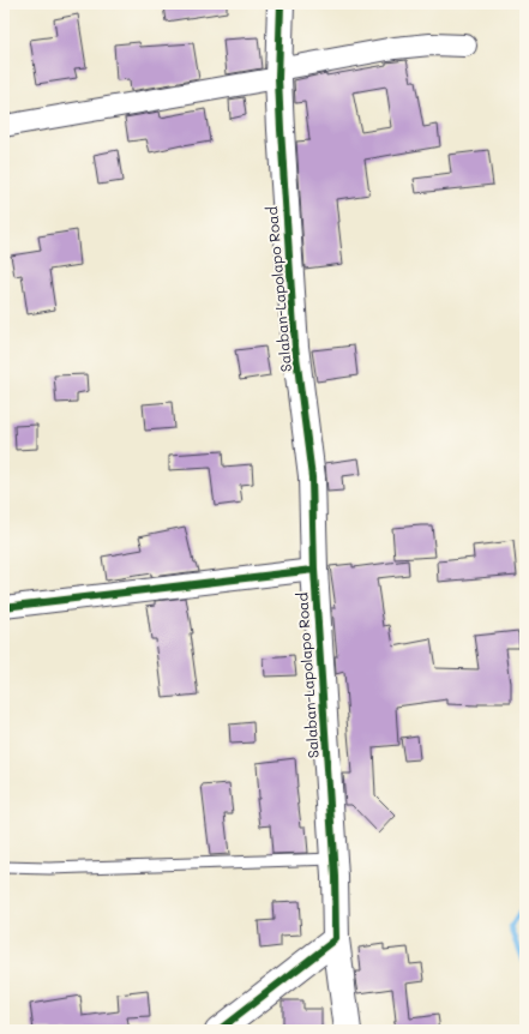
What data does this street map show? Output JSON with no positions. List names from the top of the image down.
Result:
{
  "streets": {
    "street": ["Salaban-Lapolapo Road"]
  }
}
